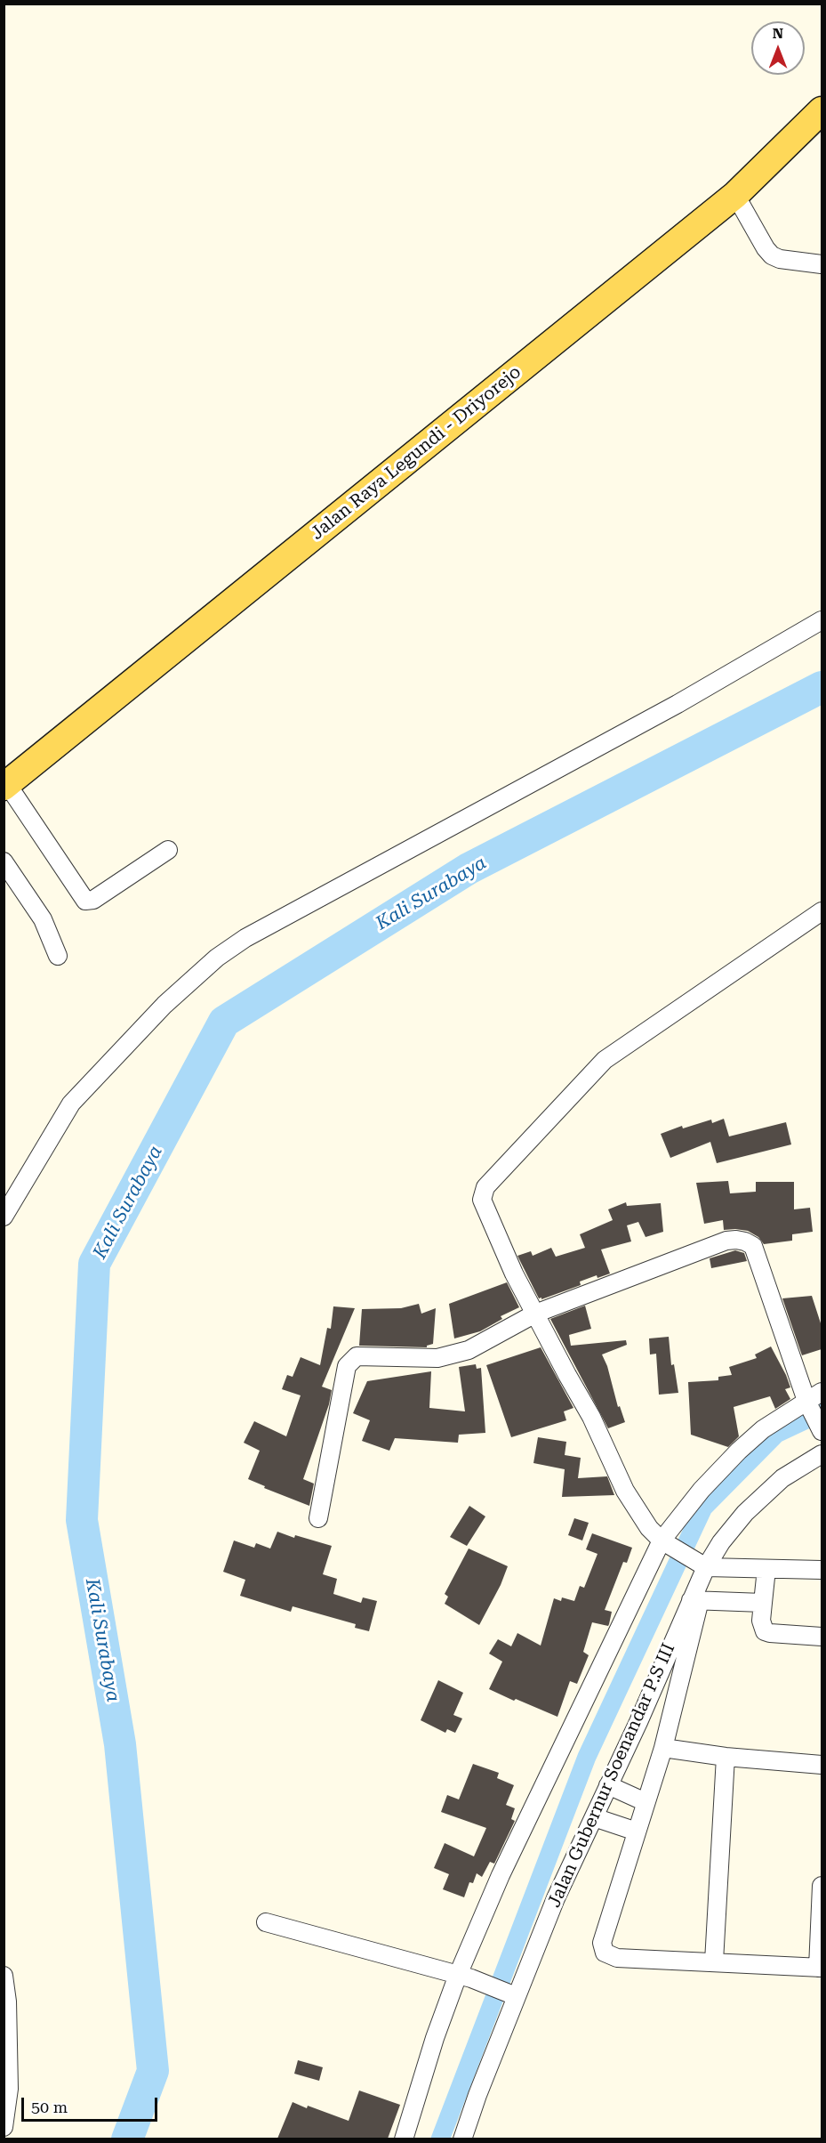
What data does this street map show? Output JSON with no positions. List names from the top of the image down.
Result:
{
  "streets": {
    "main road": ["Jalan Raya Legundi - Driyorejo"],
    "street": ["Jalan Gubernur Soenandar P.S III"]
  },
  "water": ["Kali Surabaya"],
  "scale_bar": "50 m",
  "north": "top"
}
